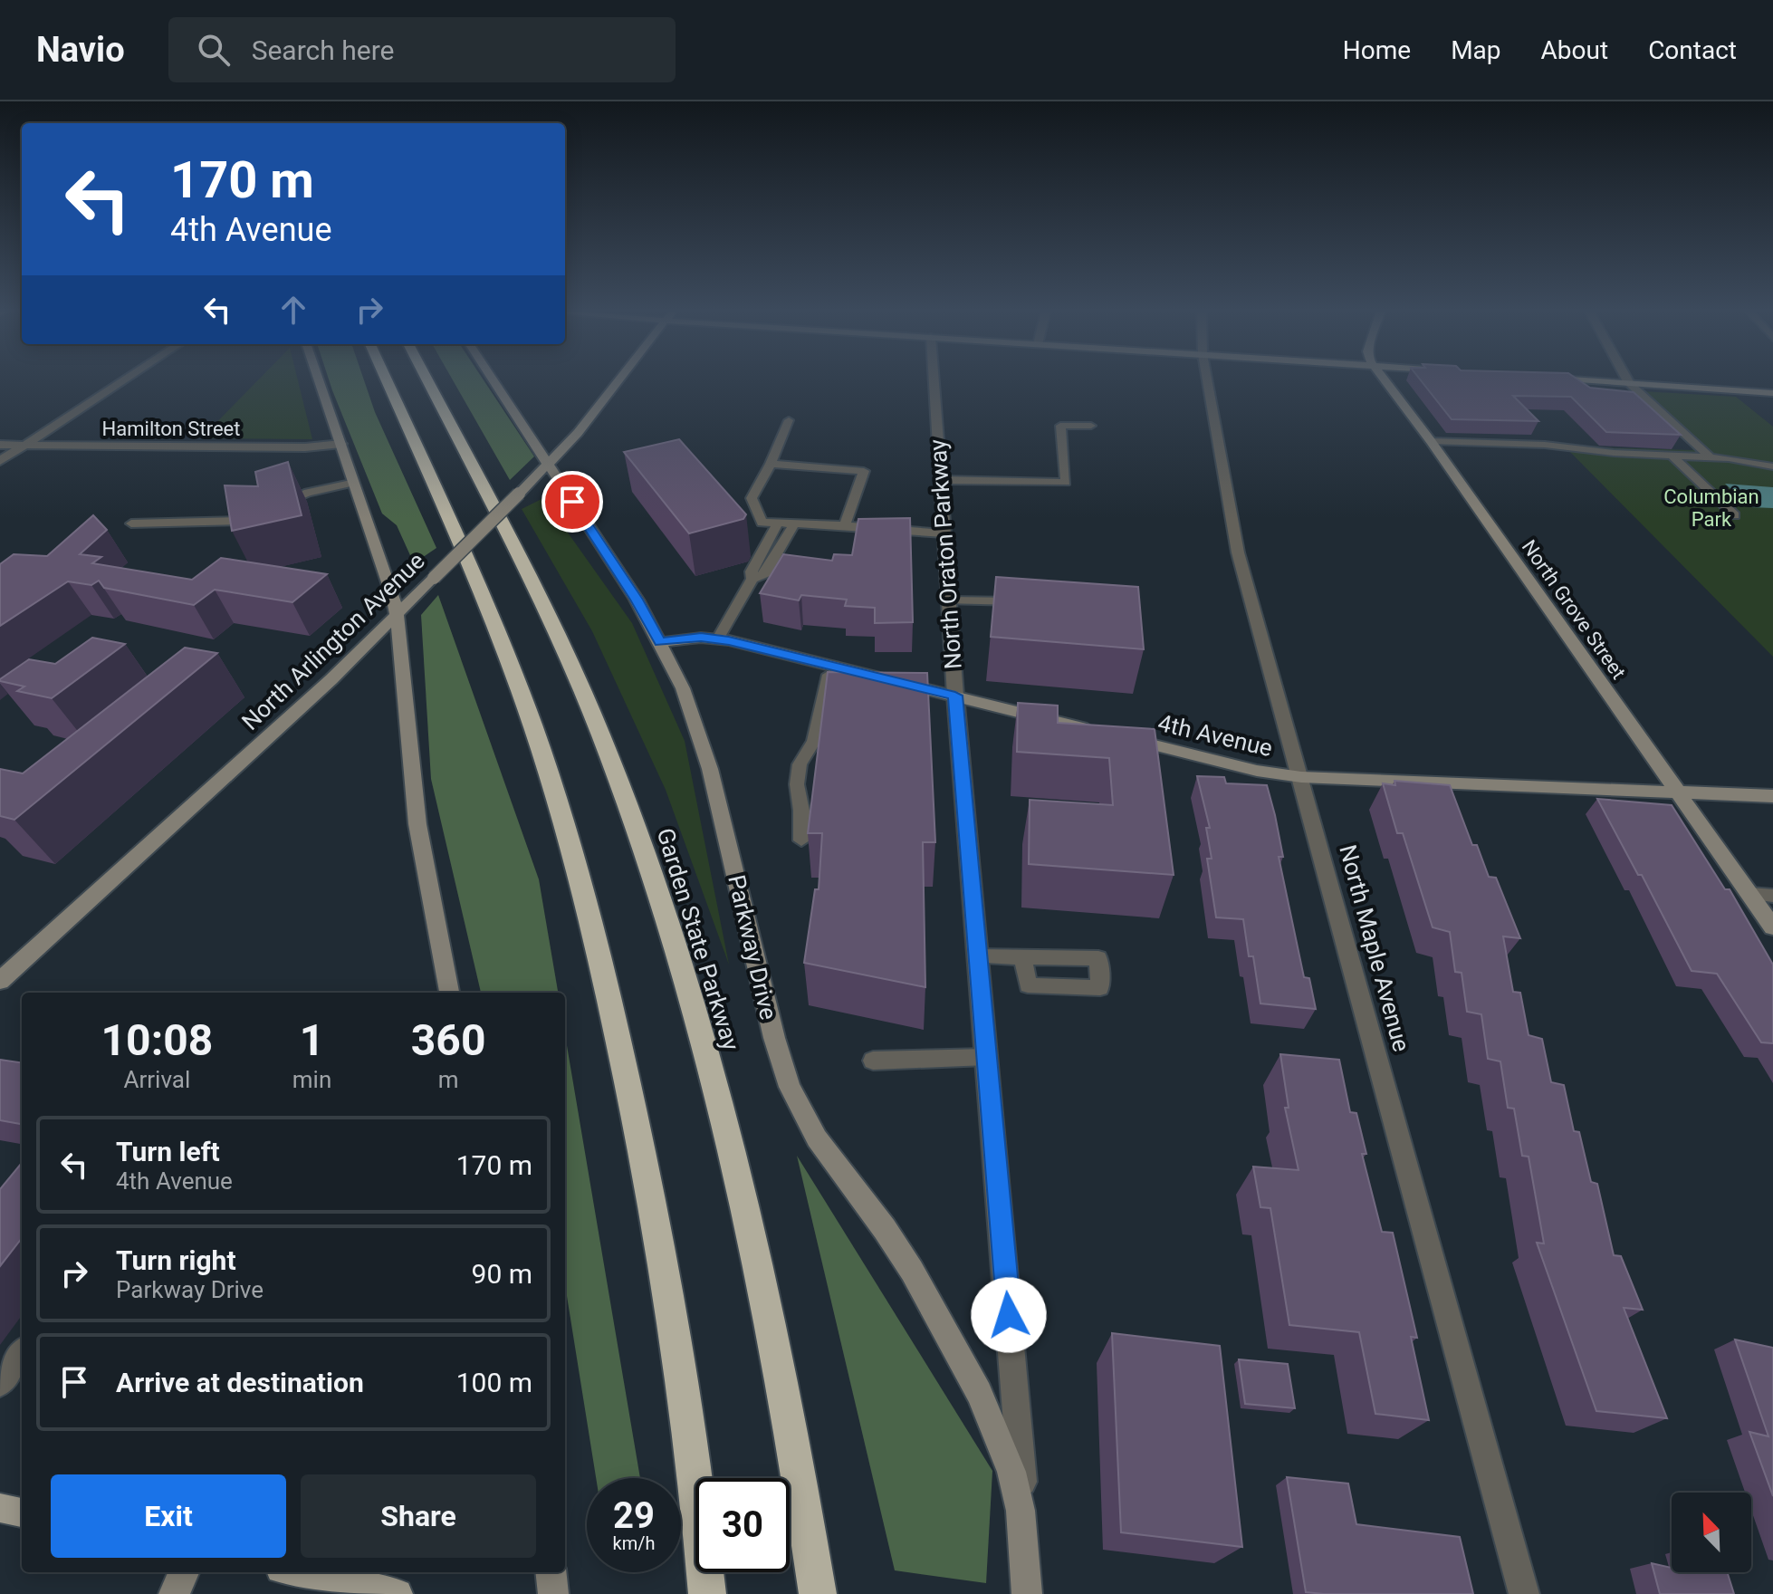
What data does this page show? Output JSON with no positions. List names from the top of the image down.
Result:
{
  "streets": {
    "highway": ["Garden State Parkway"],
    "main road": [
      "North Oraton Parkway",
      "North Grove Street",
      "North Arlington Avenue",
      "4th Avenue",
      "Parkway Drive"
    ],
    "street": ["Hamilton Street", "North Maple Avenue"]
  },
  "crossings": [
    ["North Oraton Parkway", "4th Avenue"],
    ["North Oraton Parkway", "Parkway Drive"],
    ["North Grove Street", "4th Avenue"],
    ["North Arlington Avenue", "Parkway Drive"],
    ["4th Avenue", "Parkway Drive"],
    ["4th Avenue", "North Maple Avenue"]
  ],
  "parks": ["Columbian Park"],
  "north": "top left",
  "page": {
    "header": "Navio",
    "search": "Search here",
    "nav": [
      "Home",
      "Map",
      "About",
      "Contact"
    ],
    "turn": ["170 m", "4th Avenue"],
    "eta": [
      "10:08",
      "Arrival",
      "1",
      "min",
      "360",
      "m"
    ],
    "list": [
      {
        "name": "Turn left",
        "note": "4th Avenue",
        "value": "170 m"
      },
      {
        "name": "Turn right",
        "note": "Parkway Drive",
        "value": "90 m"
      },
      {
        "name": "Arrive at destination",
        "value": "100 m"
      }
    ],
    "buttons": ["Exit", "Share"],
    "speed": "29 km/h",
    "limit": "30"
  }
}
